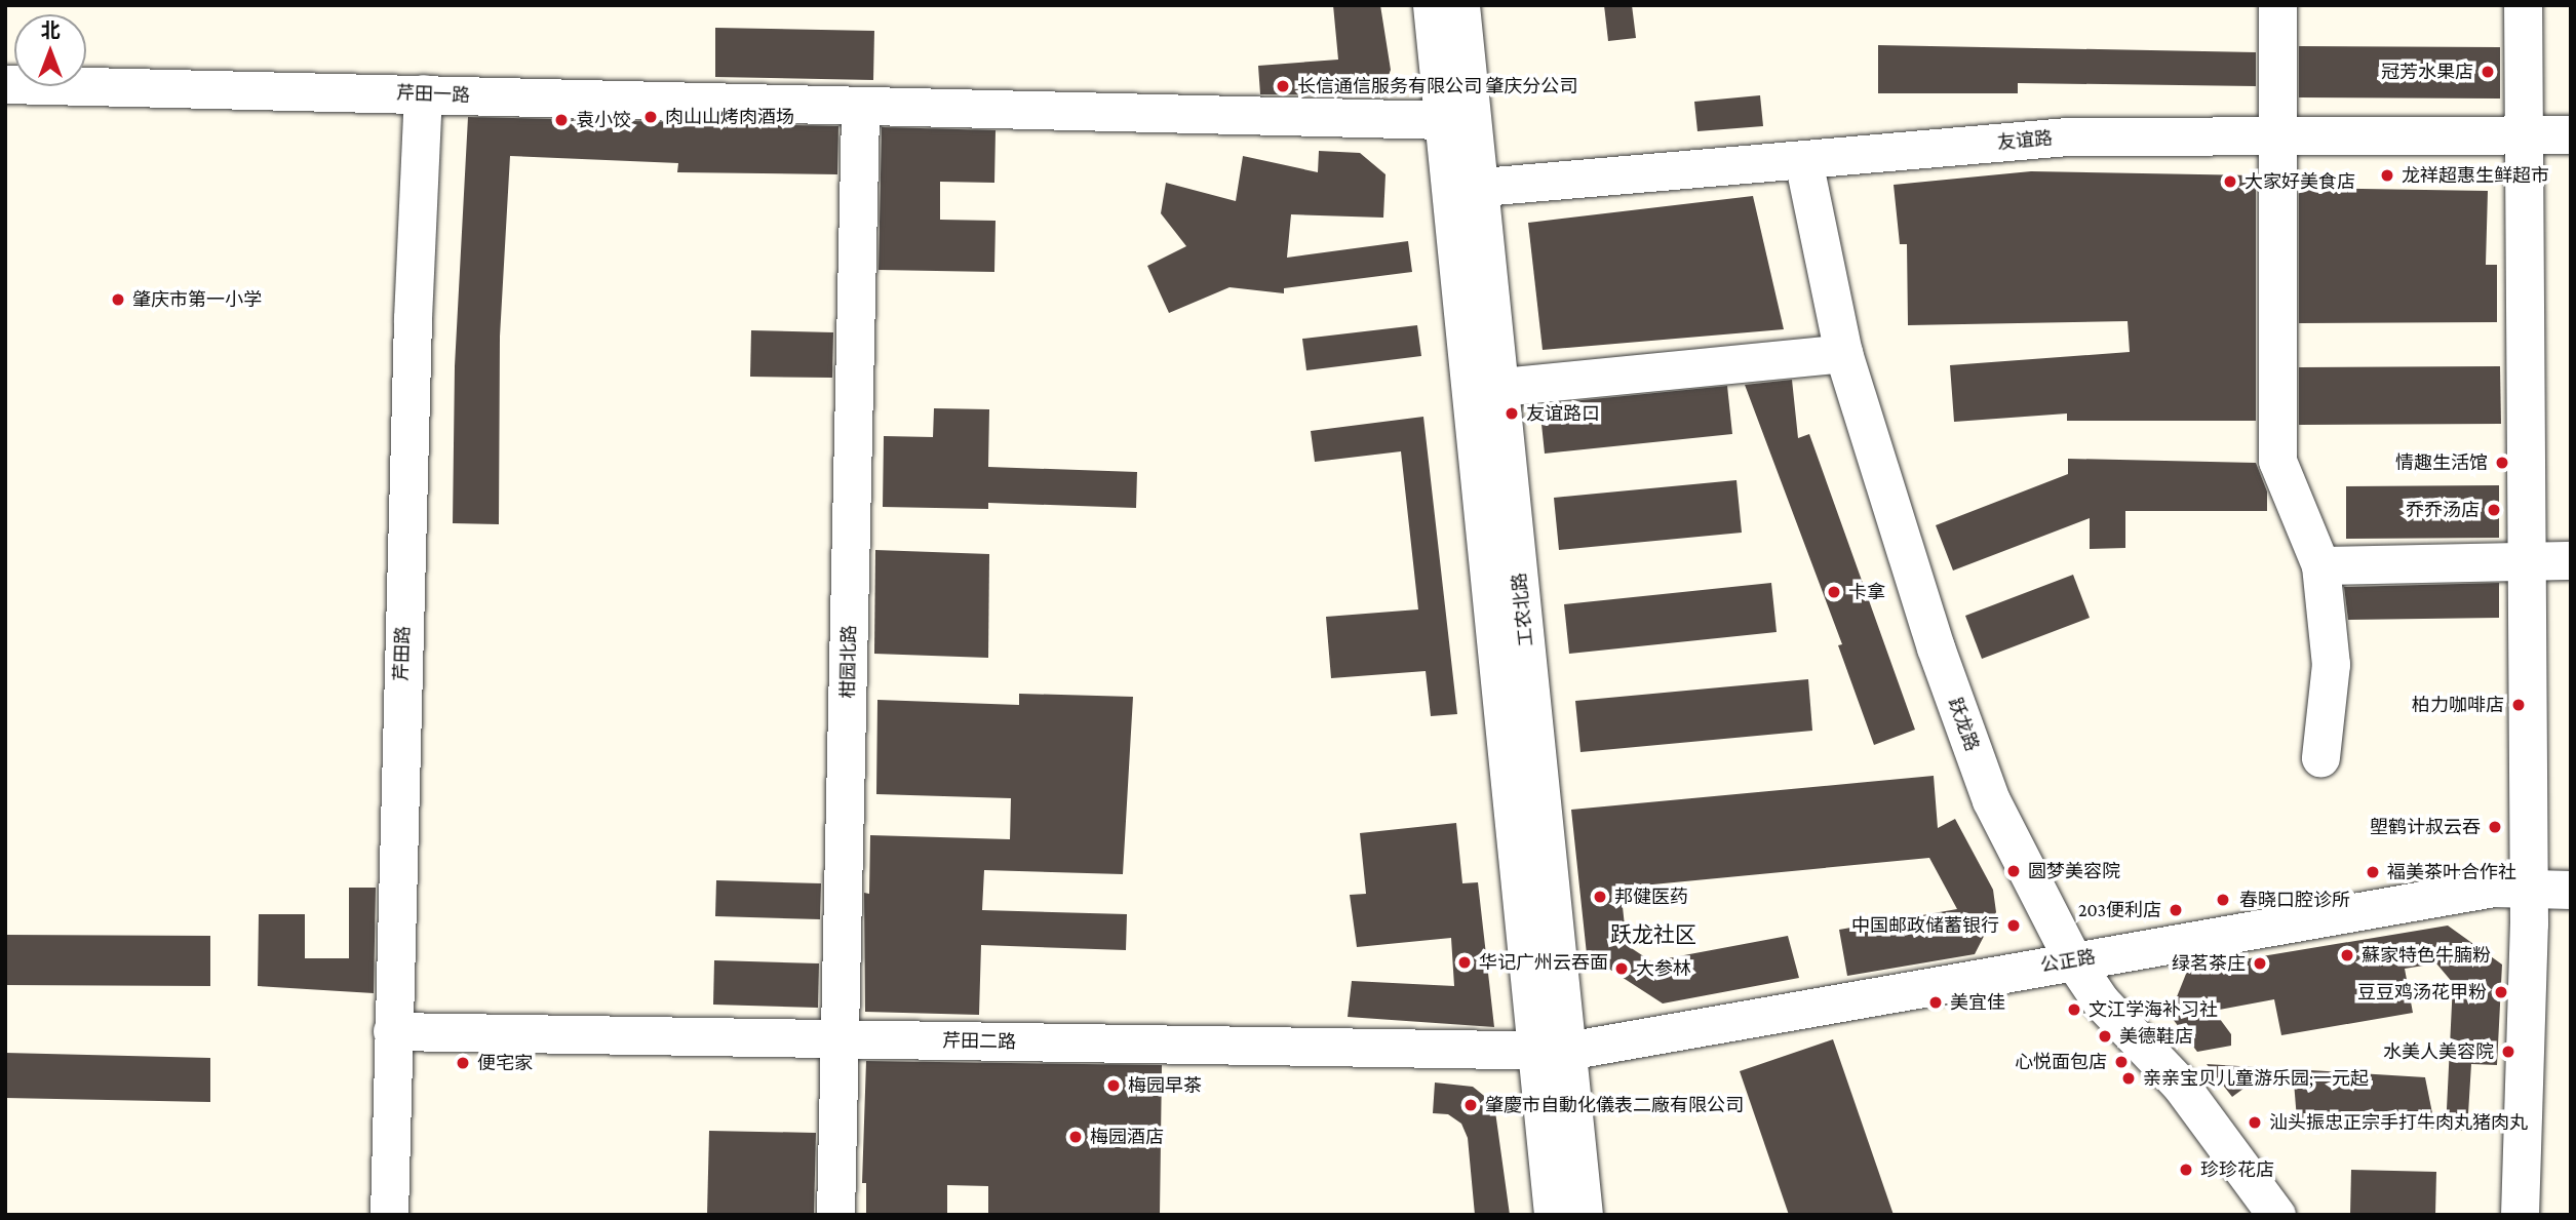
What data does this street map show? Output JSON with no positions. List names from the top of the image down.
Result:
{
  "streets": {
    "street": [
      "芹田一路",
      "友谊路",
      "工农北路",
      "芹田路",
      "柑园北路",
      "跃龙路",
      "公正路",
      "芹田二路"
    ]
  },
  "crossings": [
    ["芹田一路", "工农北路"],
    ["芹田一路", "芹田路"],
    ["芹田一路", "柑园北路"],
    ["友谊路", "工农北路"],
    ["友谊路", "跃龙路"],
    ["工农北路", "公正路"],
    ["工农北路", "芹田二路"],
    ["芹田路", "芹田二路"],
    ["柑园北路", "芹田二路"],
    ["跃龙路", "公正路"],
    ["公正路", "芹田二路"]
  ],
  "districts": ["跃龙社区"],
  "places": [
    "冠芳水果店",
    "长信通信服务有限公司 肇庆分公司",
    "肉山山烤肉酒场",
    "袁小饺",
    "龙祥超惠生鲜超市",
    "大家好美食店",
    "肇庆市第一小学",
    "友谊路口",
    "情趣生活馆",
    "乔乔汤店",
    "卡拿",
    "柏力咖啡店",
    "塱鹤计叔云吞",
    "圆梦美容院",
    "褔美茶叶合作社",
    "邦健医药",
    "春晓口腔诊所",
    "203便利店",
    "中国邮政储蓄银行",
    "蘇家特色牛腩粉",
    "华记广州云吞面",
    "绿茗茶庄",
    "大参林",
    "豆豆鸡汤花甲粉",
    "美宜佳",
    "文江学海补习社",
    "美德鞋店",
    "水美人美容院",
    "心悦面包店",
    "便宅家",
    "亲亲宝贝儿童游乐园;一元起",
    "梅园早茶",
    "肇慶市自動化儀表二廠有限公司",
    "汕头振忠正宗手打牛肉丸猪肉丸",
    "梅园酒店",
    "珍珍花店"
  ],
  "north": "top"
}
